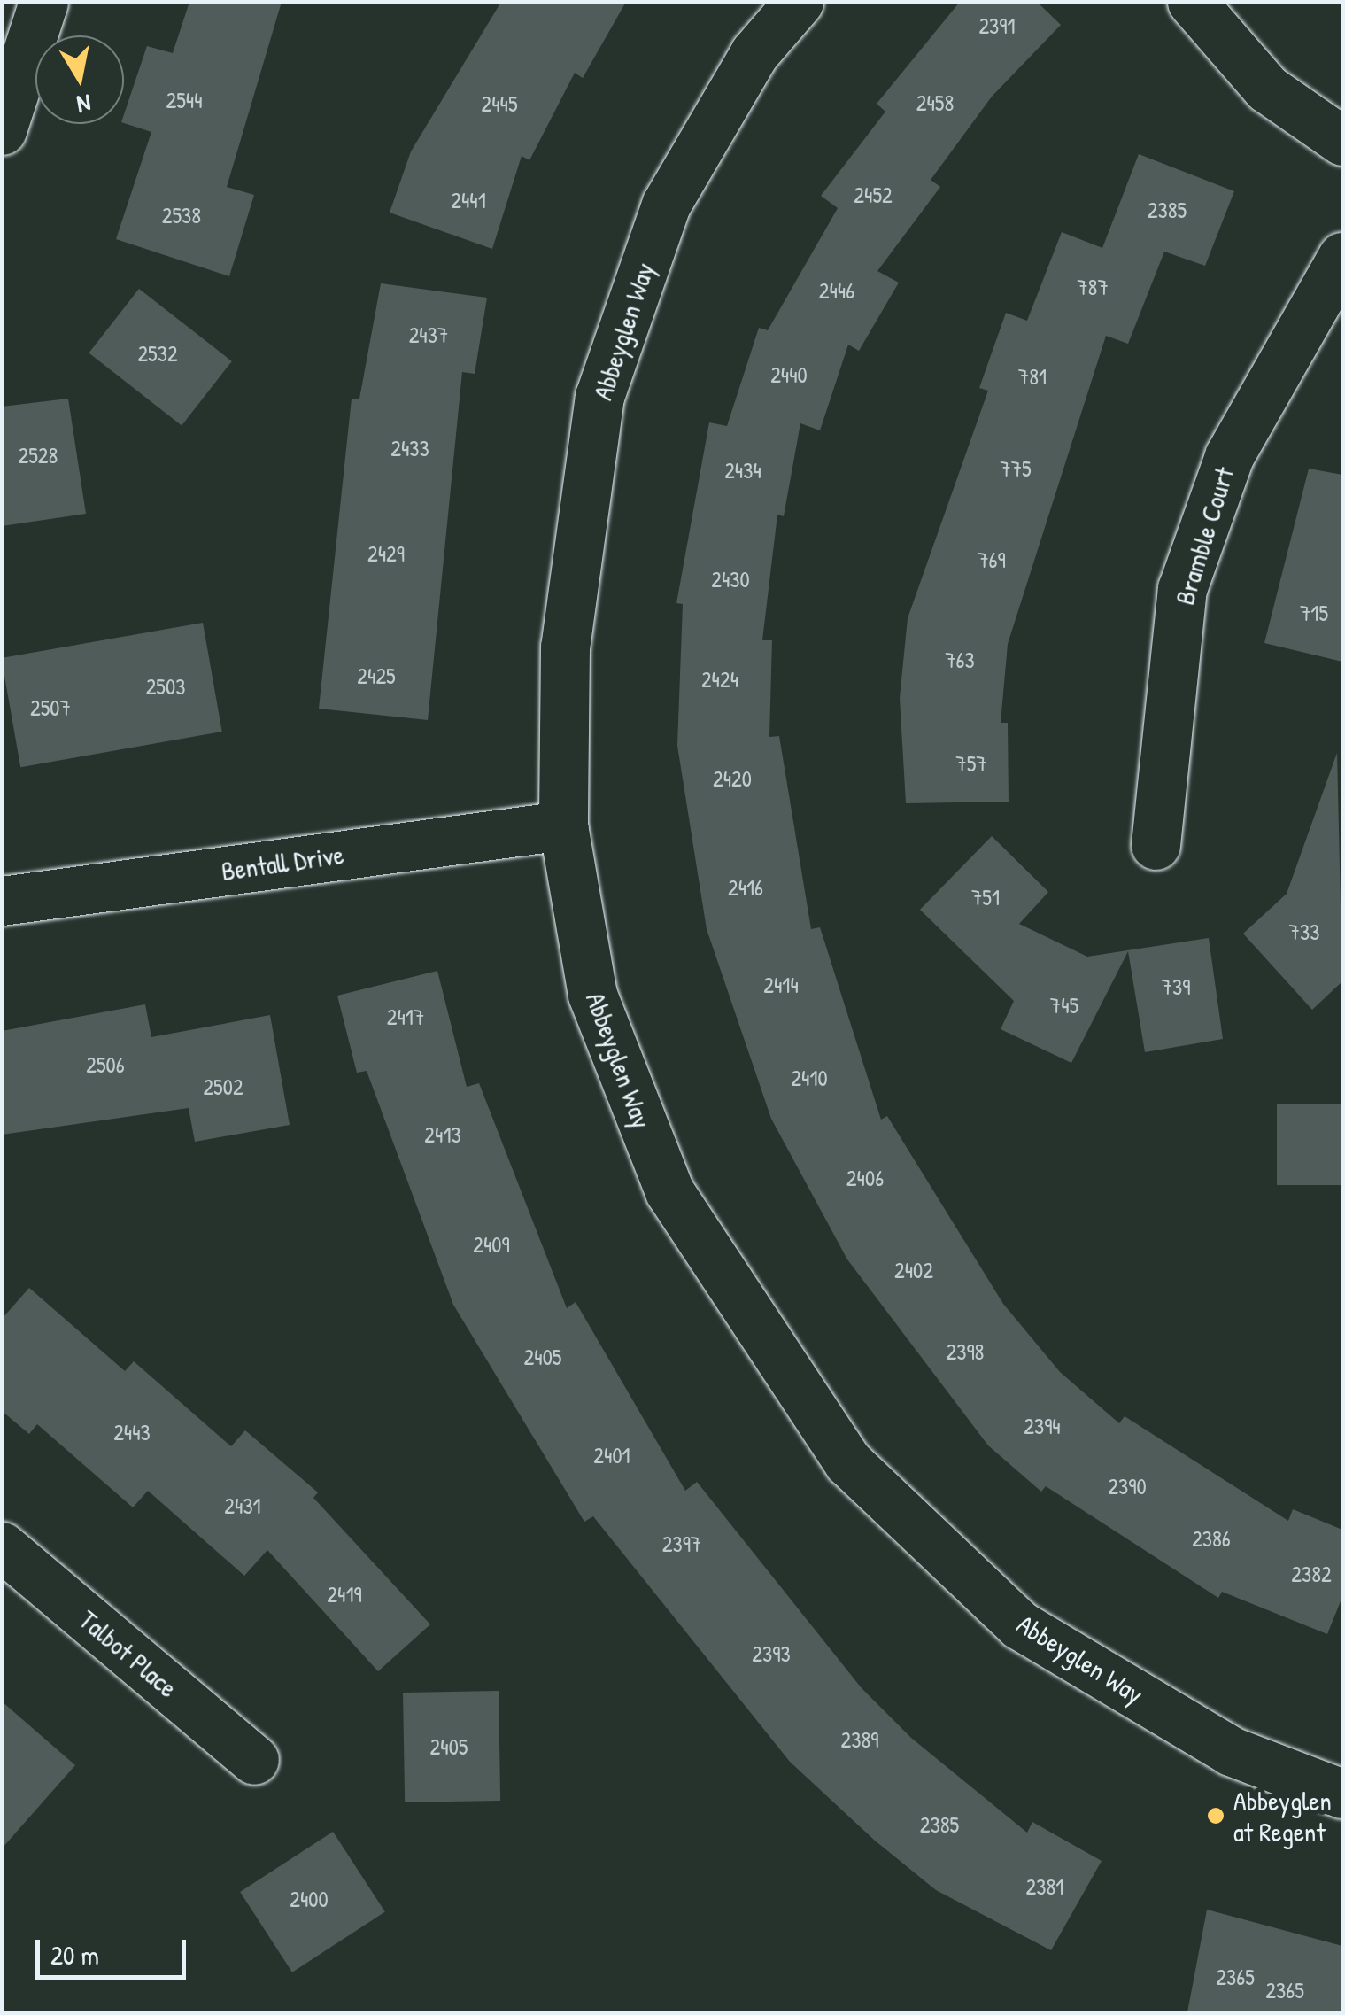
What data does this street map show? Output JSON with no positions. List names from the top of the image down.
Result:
{
  "streets": {
    "street": [
      "Abbeyglen Way",
      "Bramble Court",
      "Bentall Drive",
      "Talbot Place"
    ]
  },
  "crossings": [
    ["Abbeyglen Way", "Bentall Drive"]
  ],
  "places": ["Abbeyglen at Regent"],
  "house_numbers": [
    "2391",
    "2544",
    "2458",
    "2445",
    "2452",
    "2441",
    "2385",
    "2538",
    "787",
    "2446",
    "2437",
    "2532",
    "2440",
    "781",
    "2433",
    "2528",
    "775",
    "2434",
    "2429",
    "769",
    "2430",
    "715",
    "763",
    "2425",
    "2424",
    "2503",
    "2507",
    "757",
    "2420",
    "2416",
    "751",
    "733",
    "2414",
    "739",
    "745",
    "2417",
    "2506",
    "2410",
    "2502",
    "2413",
    "2406",
    "2409",
    "2402",
    "2398",
    "2405",
    "2394",
    "2443",
    "2401",
    "2390",
    "2431",
    "2386",
    "2397",
    "2382",
    "2419",
    "2393",
    "2389",
    "2405",
    "2385",
    "2381",
    "2400",
    "2365",
    "2365"
  ],
  "scale_bar": "20 m",
  "north": "bottom"
}
